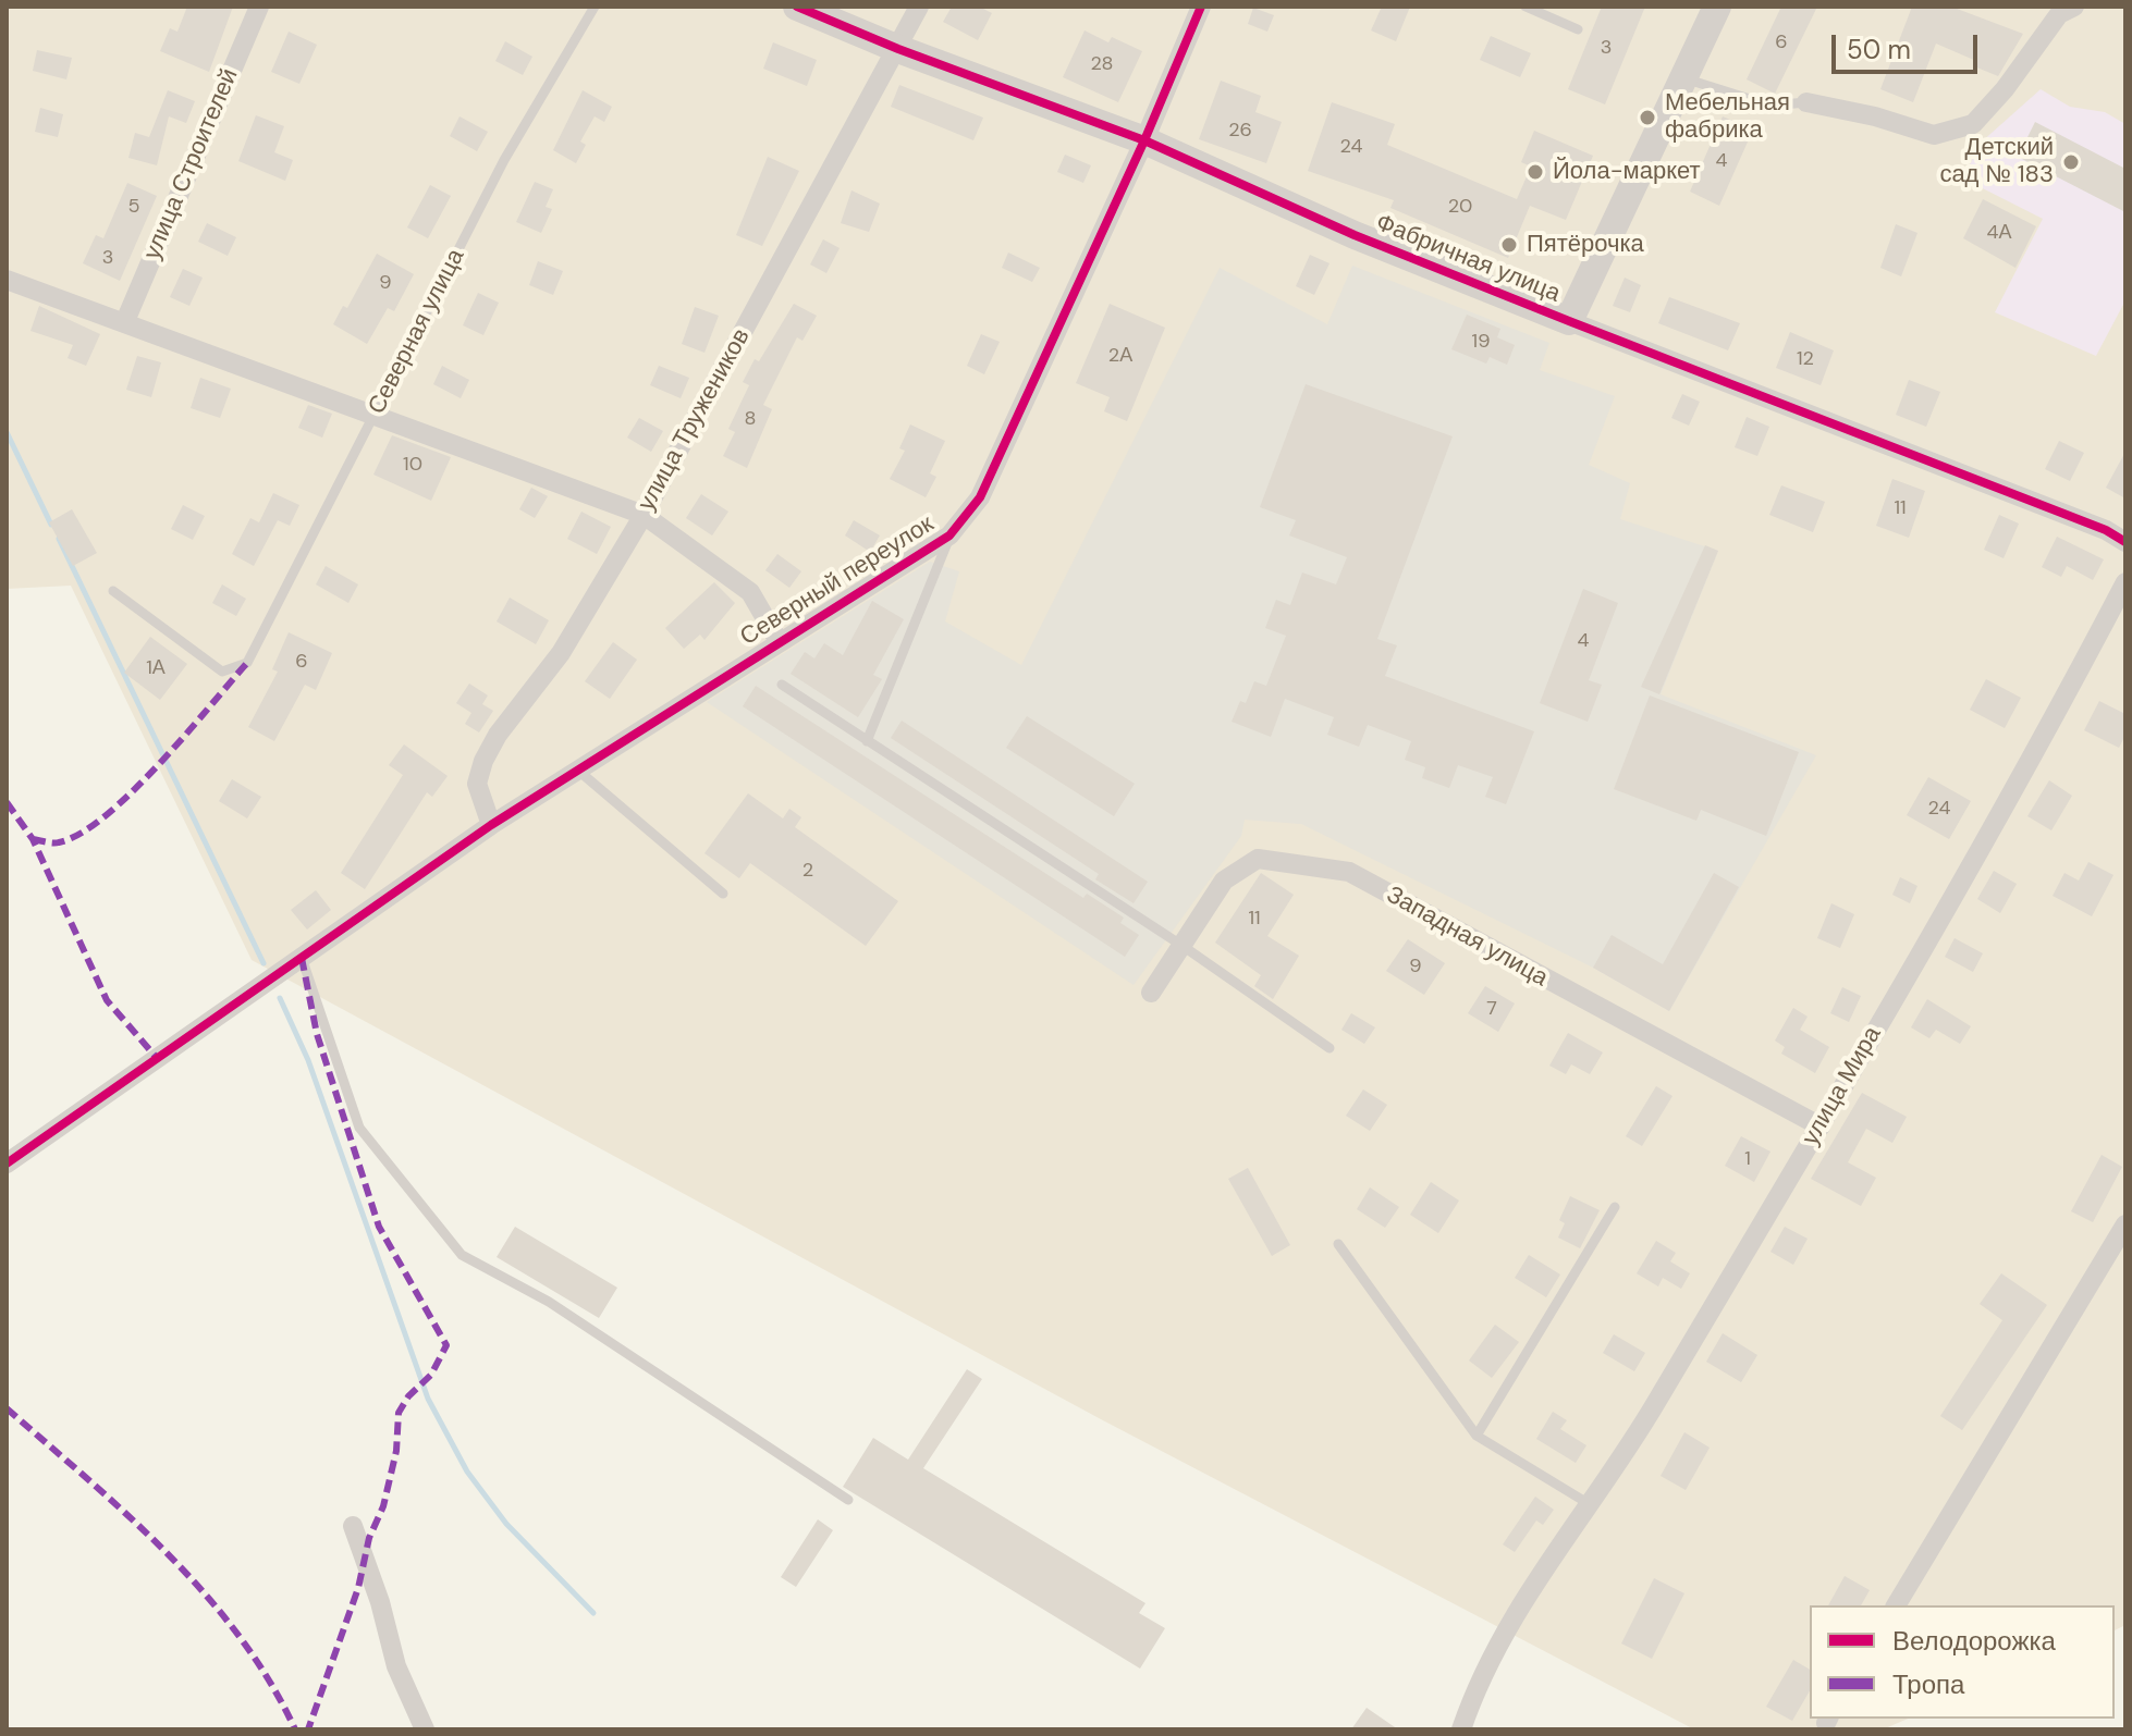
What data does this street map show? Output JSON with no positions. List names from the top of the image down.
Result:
{
  "streets": {
    "street": [
      "улица Строителей",
      "Фабричная улица",
      "улица Тружеников",
      "Северный переулок",
      "Западная улица",
      "улица Мира"
    ],
    "lane": ["Северная улица"]
  },
  "crossings": [
    ["Фабричная улица", "улица Тружеников"],
    ["Фабричная улица", "Северный переулок"],
    ["улица Тружеников", "Северный переулок"],
    ["Западная улица", "улица Мира"]
  ],
  "places": [
    "Мебельная фабрика",
    "Детский сад № 183",
    "Йола-маркет",
    "Пятёрочка"
  ],
  "house_numbers": [
    "6",
    "3",
    "28",
    "26",
    "24",
    "4",
    "5",
    "20",
    "4А",
    "3",
    "9",
    "19",
    "2А",
    "12",
    "8",
    "10",
    "11",
    "4",
    "6",
    "1А",
    "24",
    "2",
    "11",
    "9",
    "7",
    "1"
  ],
  "legend": ["Велодорожка", "Тропа"],
  "scale_bar": "50 m"
}
